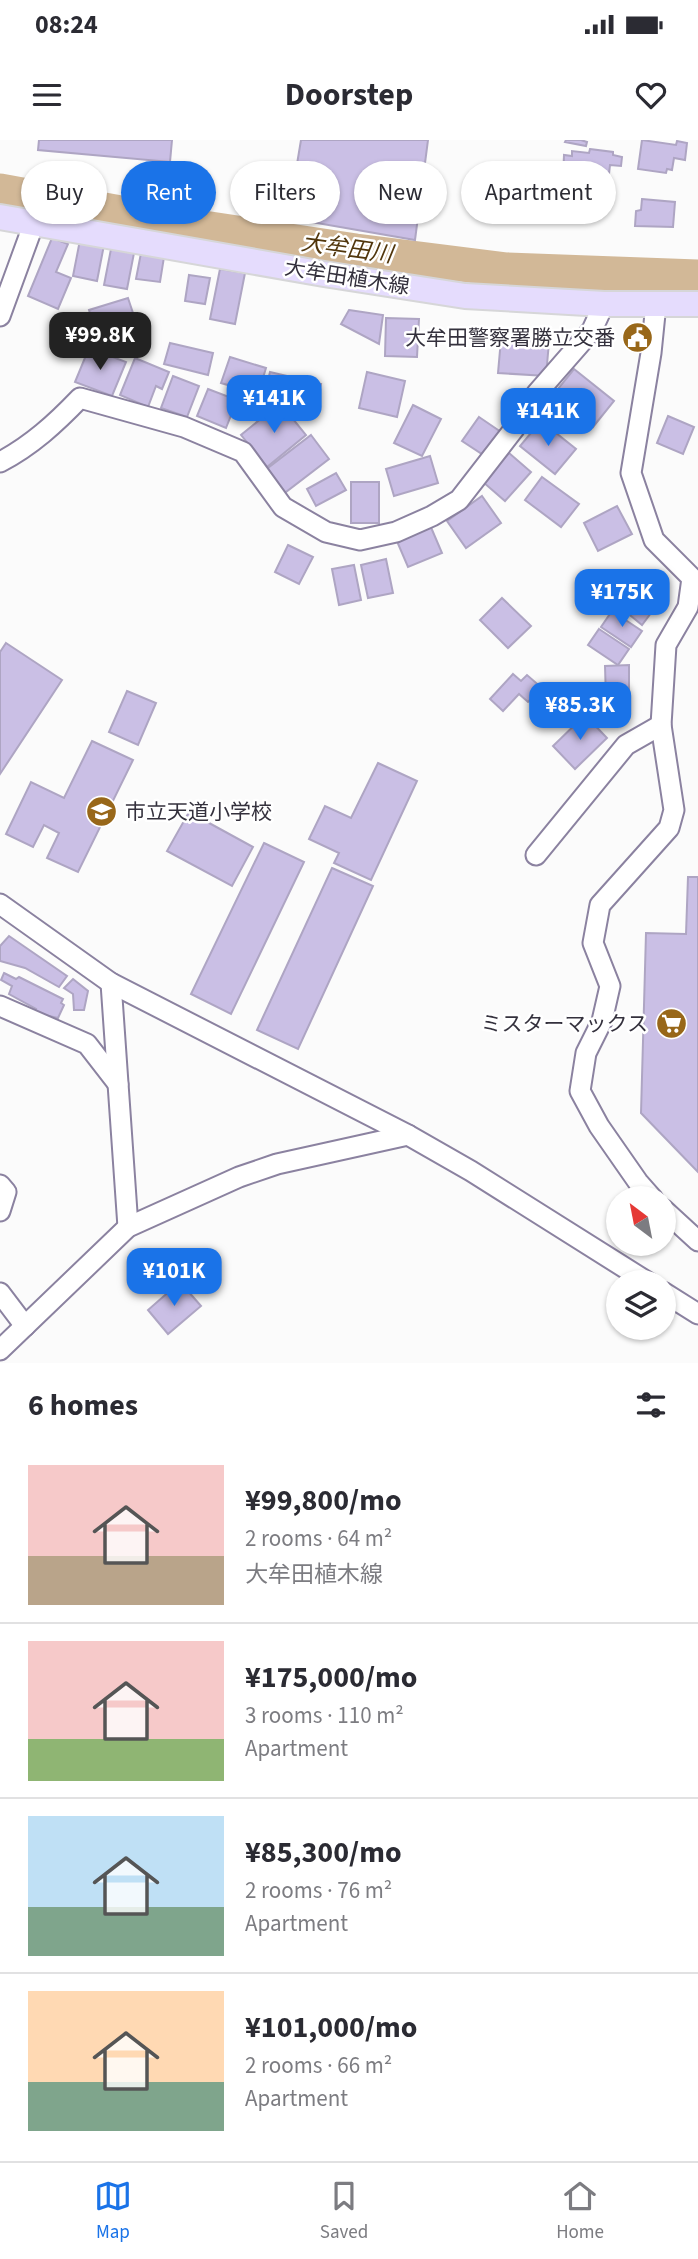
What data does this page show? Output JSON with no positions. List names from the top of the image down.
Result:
{
  "streets": {
    "main road": ["大牟田植木線"]
  },
  "water": ["大牟田川"],
  "places": {
    "public building": ["大牟田警察署勝立交番"],
    "school or university": ["市立天道小学校"],
    "supermarket": ["ミスターマックス"]
  },
  "north": "top left",
  "page": {
    "status": "08:24",
    "header": "Doorstep",
    "chip": [
      "Buy",
      "Rent",
      "Filters",
      "New",
      "Apartment"
    ],
    "price": [
      "¥99.8K",
      "¥141K",
      "¥141K",
      "¥175K",
      "¥85.3K",
      "¥101K"
    ],
    "heading": "6 homes",
    "list": [
      {
        "name": "¥99,800/mo",
        "note": "2 rooms · 64 m² · 大牟田植木線"
      },
      {
        "name": "¥175,000/mo",
        "note": "3 rooms · 110 m² · Apartment"
      },
      {
        "name": "¥85,300/mo",
        "note": "2 rooms · 76 m² · Apartment"
      },
      {
        "name": "¥101,000/mo",
        "note": "2 rooms · 66 m² · Apartment"
      }
    ],
    "tabs": ["Map", "Saved", "Home"]
  }
}
